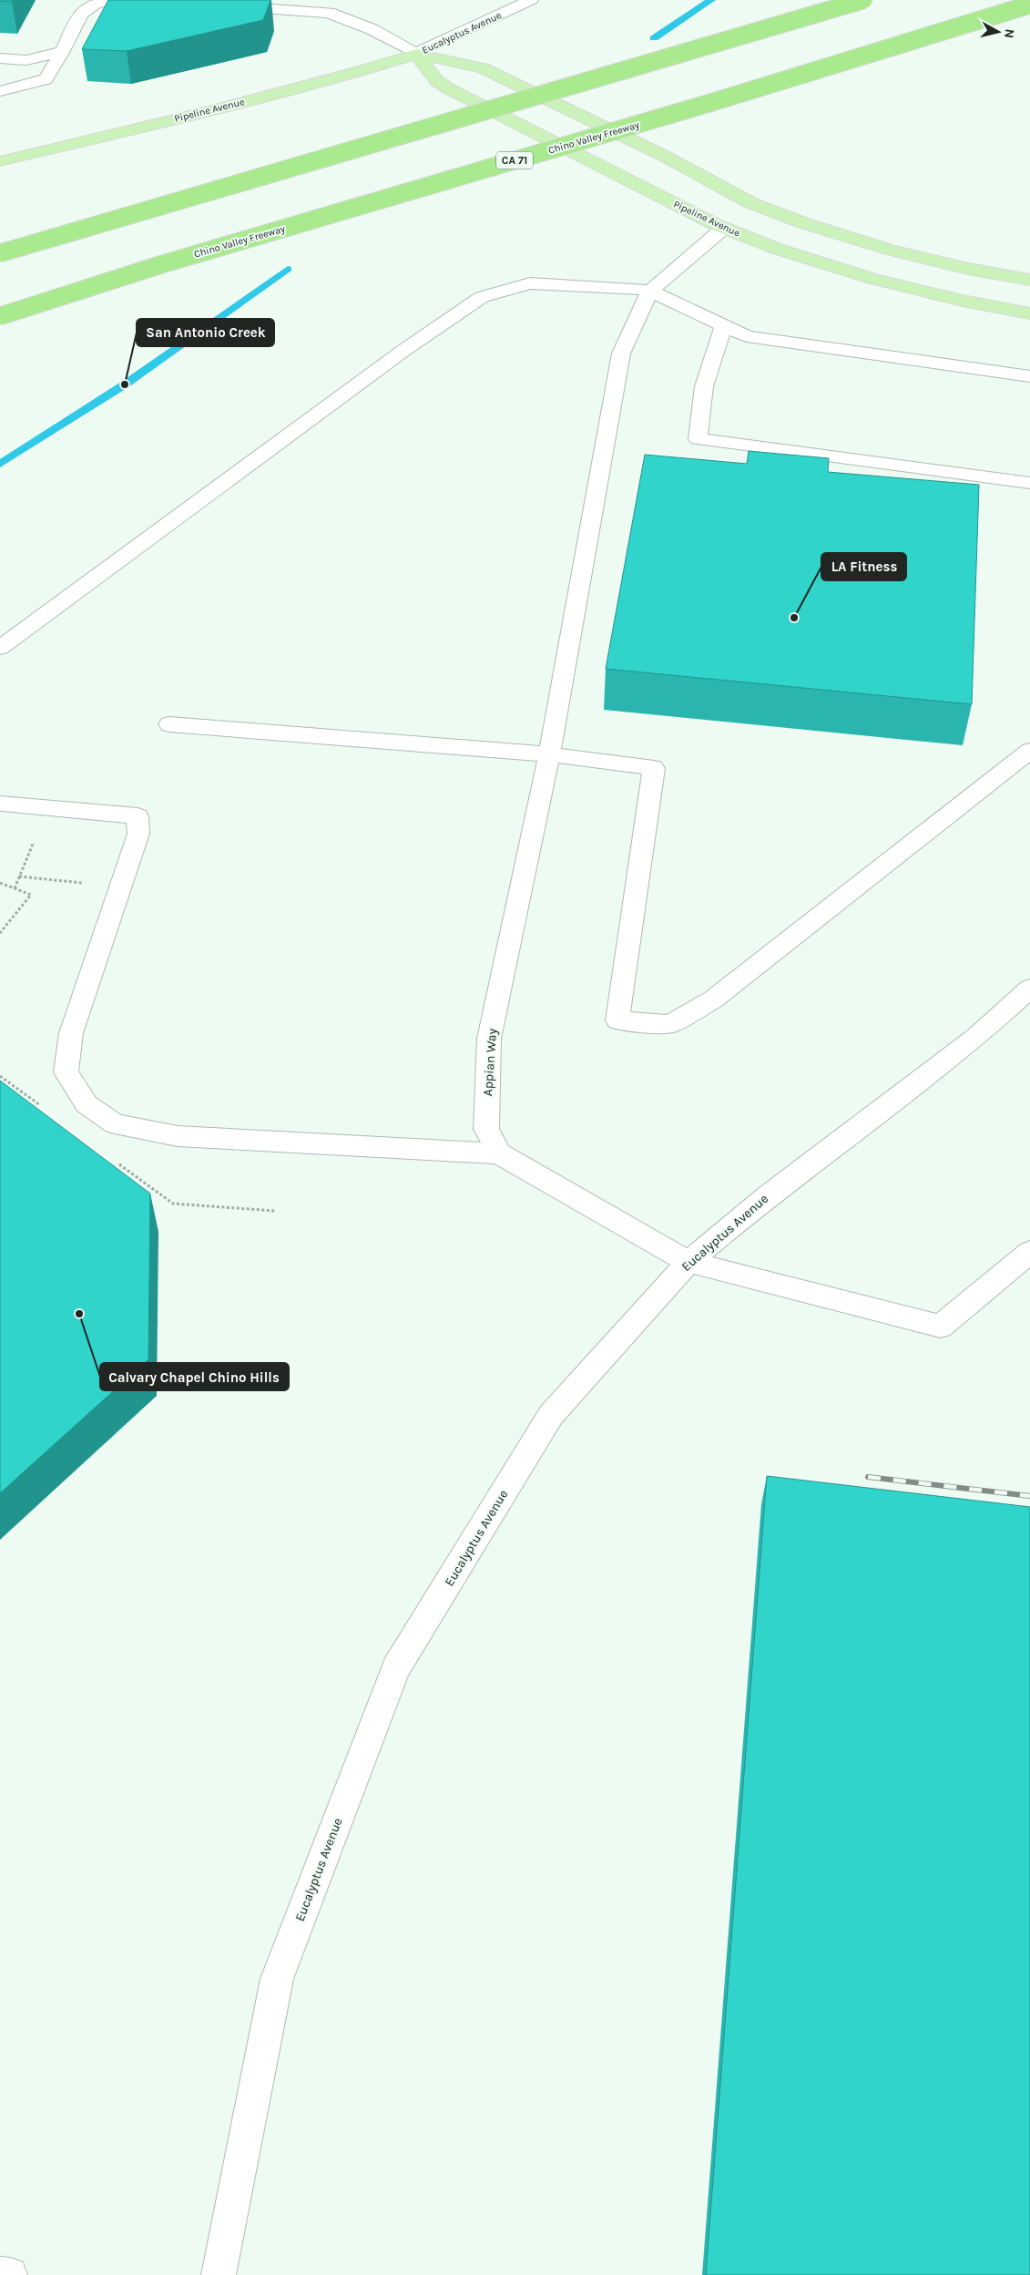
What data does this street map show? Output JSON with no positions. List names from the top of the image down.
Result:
{
  "streets": {
    "highway": ["Chino Valley Freeway", "CA 71"],
    "main road": ["Pipeline Avenue"],
    "street": ["Eucalyptus Avenue", "Appian Way"]
  },
  "crossings": [
    ["Eucalyptus Avenue", "Pipeline Avenue"]
  ],
  "places": ["San Antonio Creek", "LA Fitness", "Calvary Chapel Chino Hills"],
  "north": "right"
}
